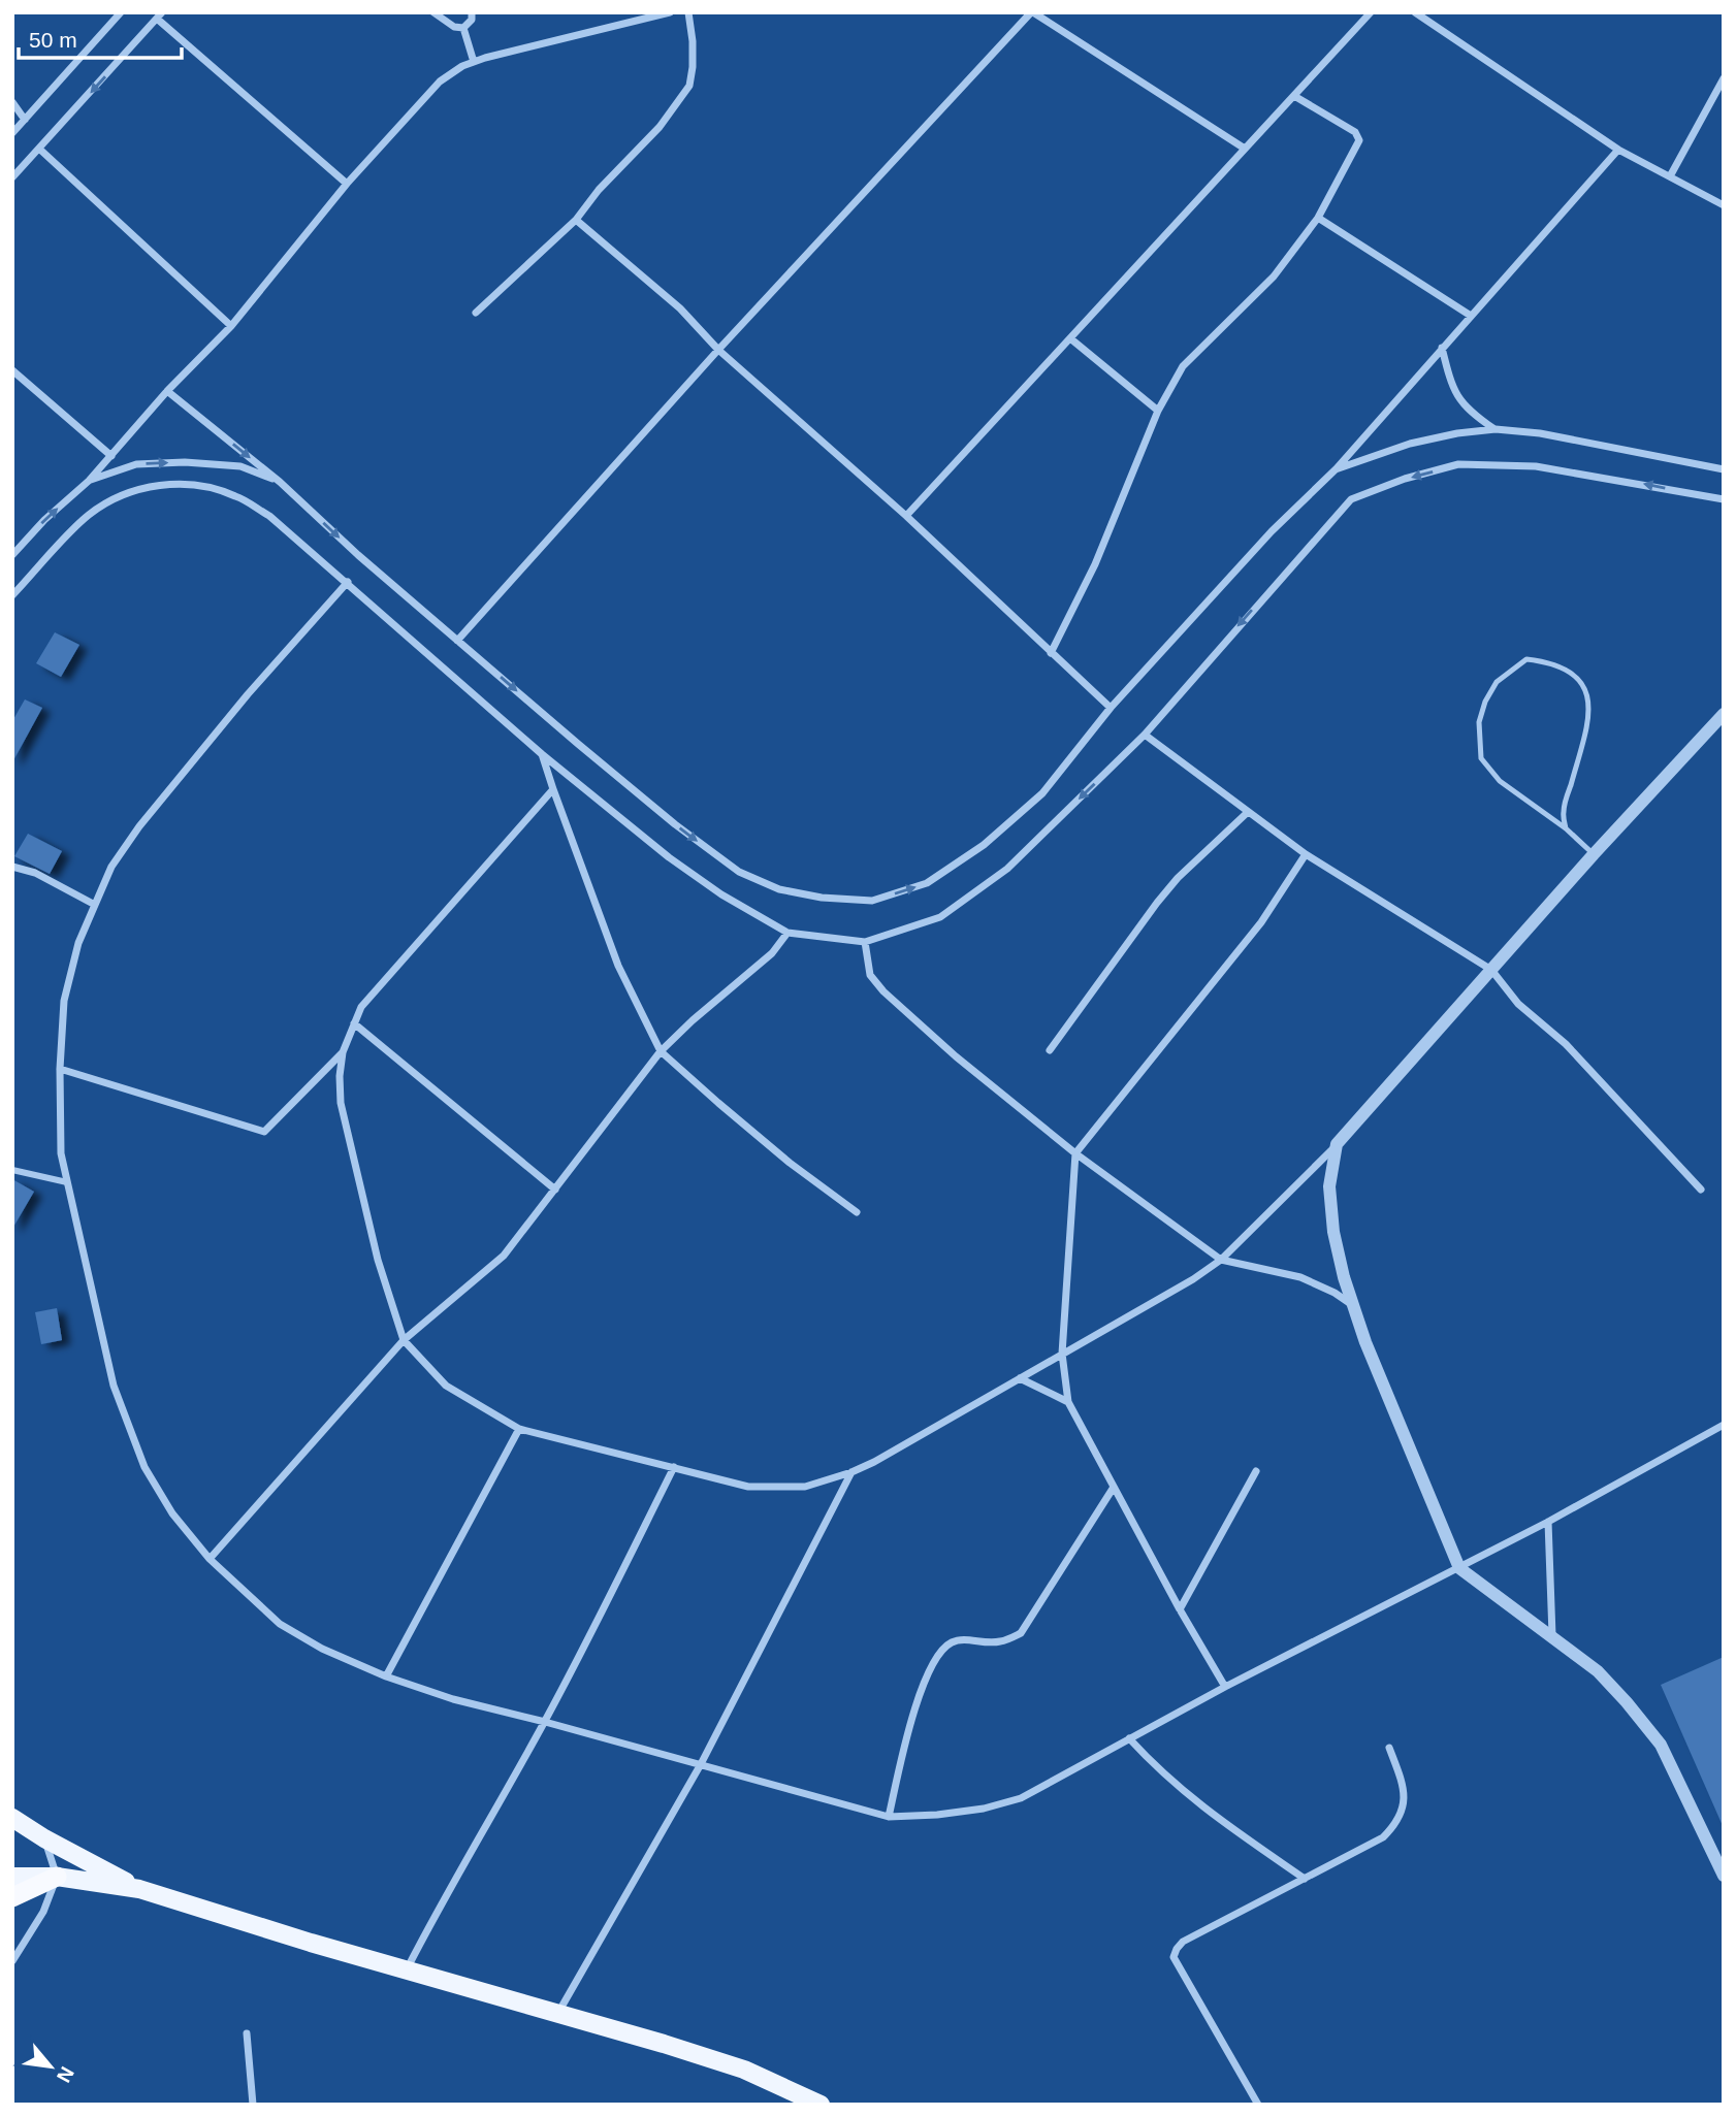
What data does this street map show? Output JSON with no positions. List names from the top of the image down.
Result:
{
  "scale_bar": "50 m",
  "north": "bottom right"
}
